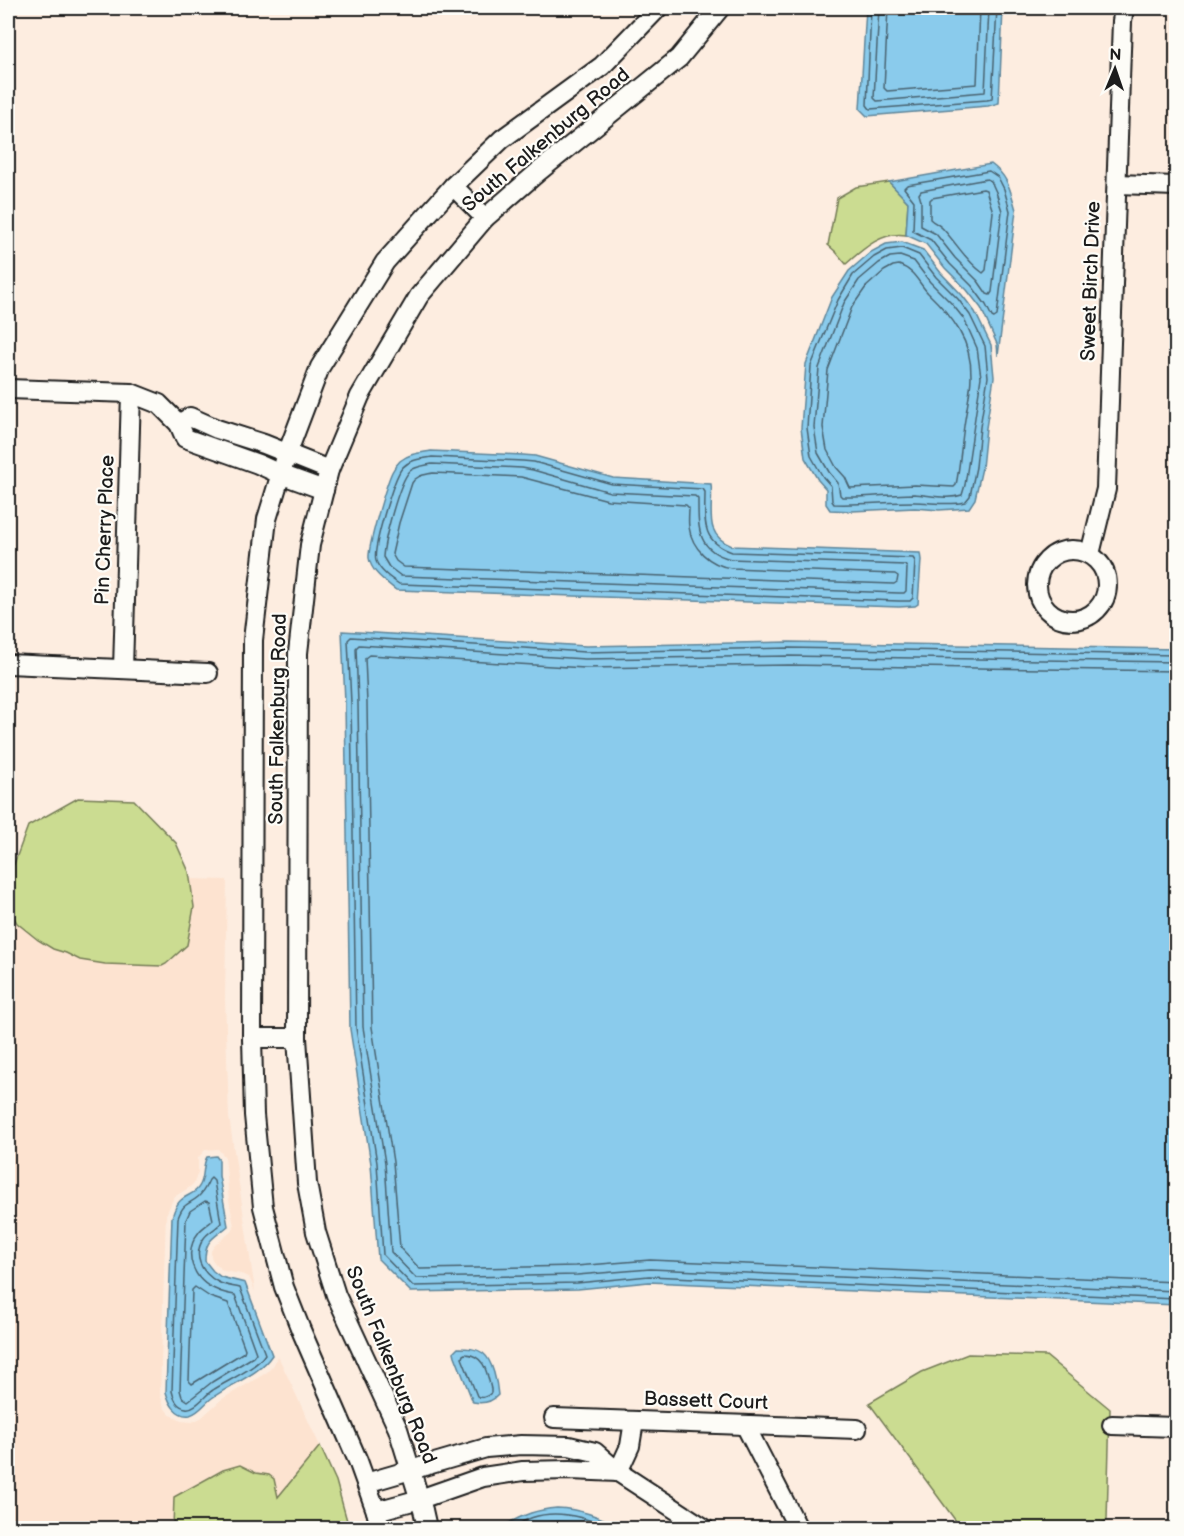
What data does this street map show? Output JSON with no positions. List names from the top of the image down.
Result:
{
  "streets": {
    "street": [
      "South Falkenburg Road",
      "Sweet Birch Drive",
      "Pin Cherry Place",
      "Bassett Court"
    ]
  },
  "north": "top"
}
